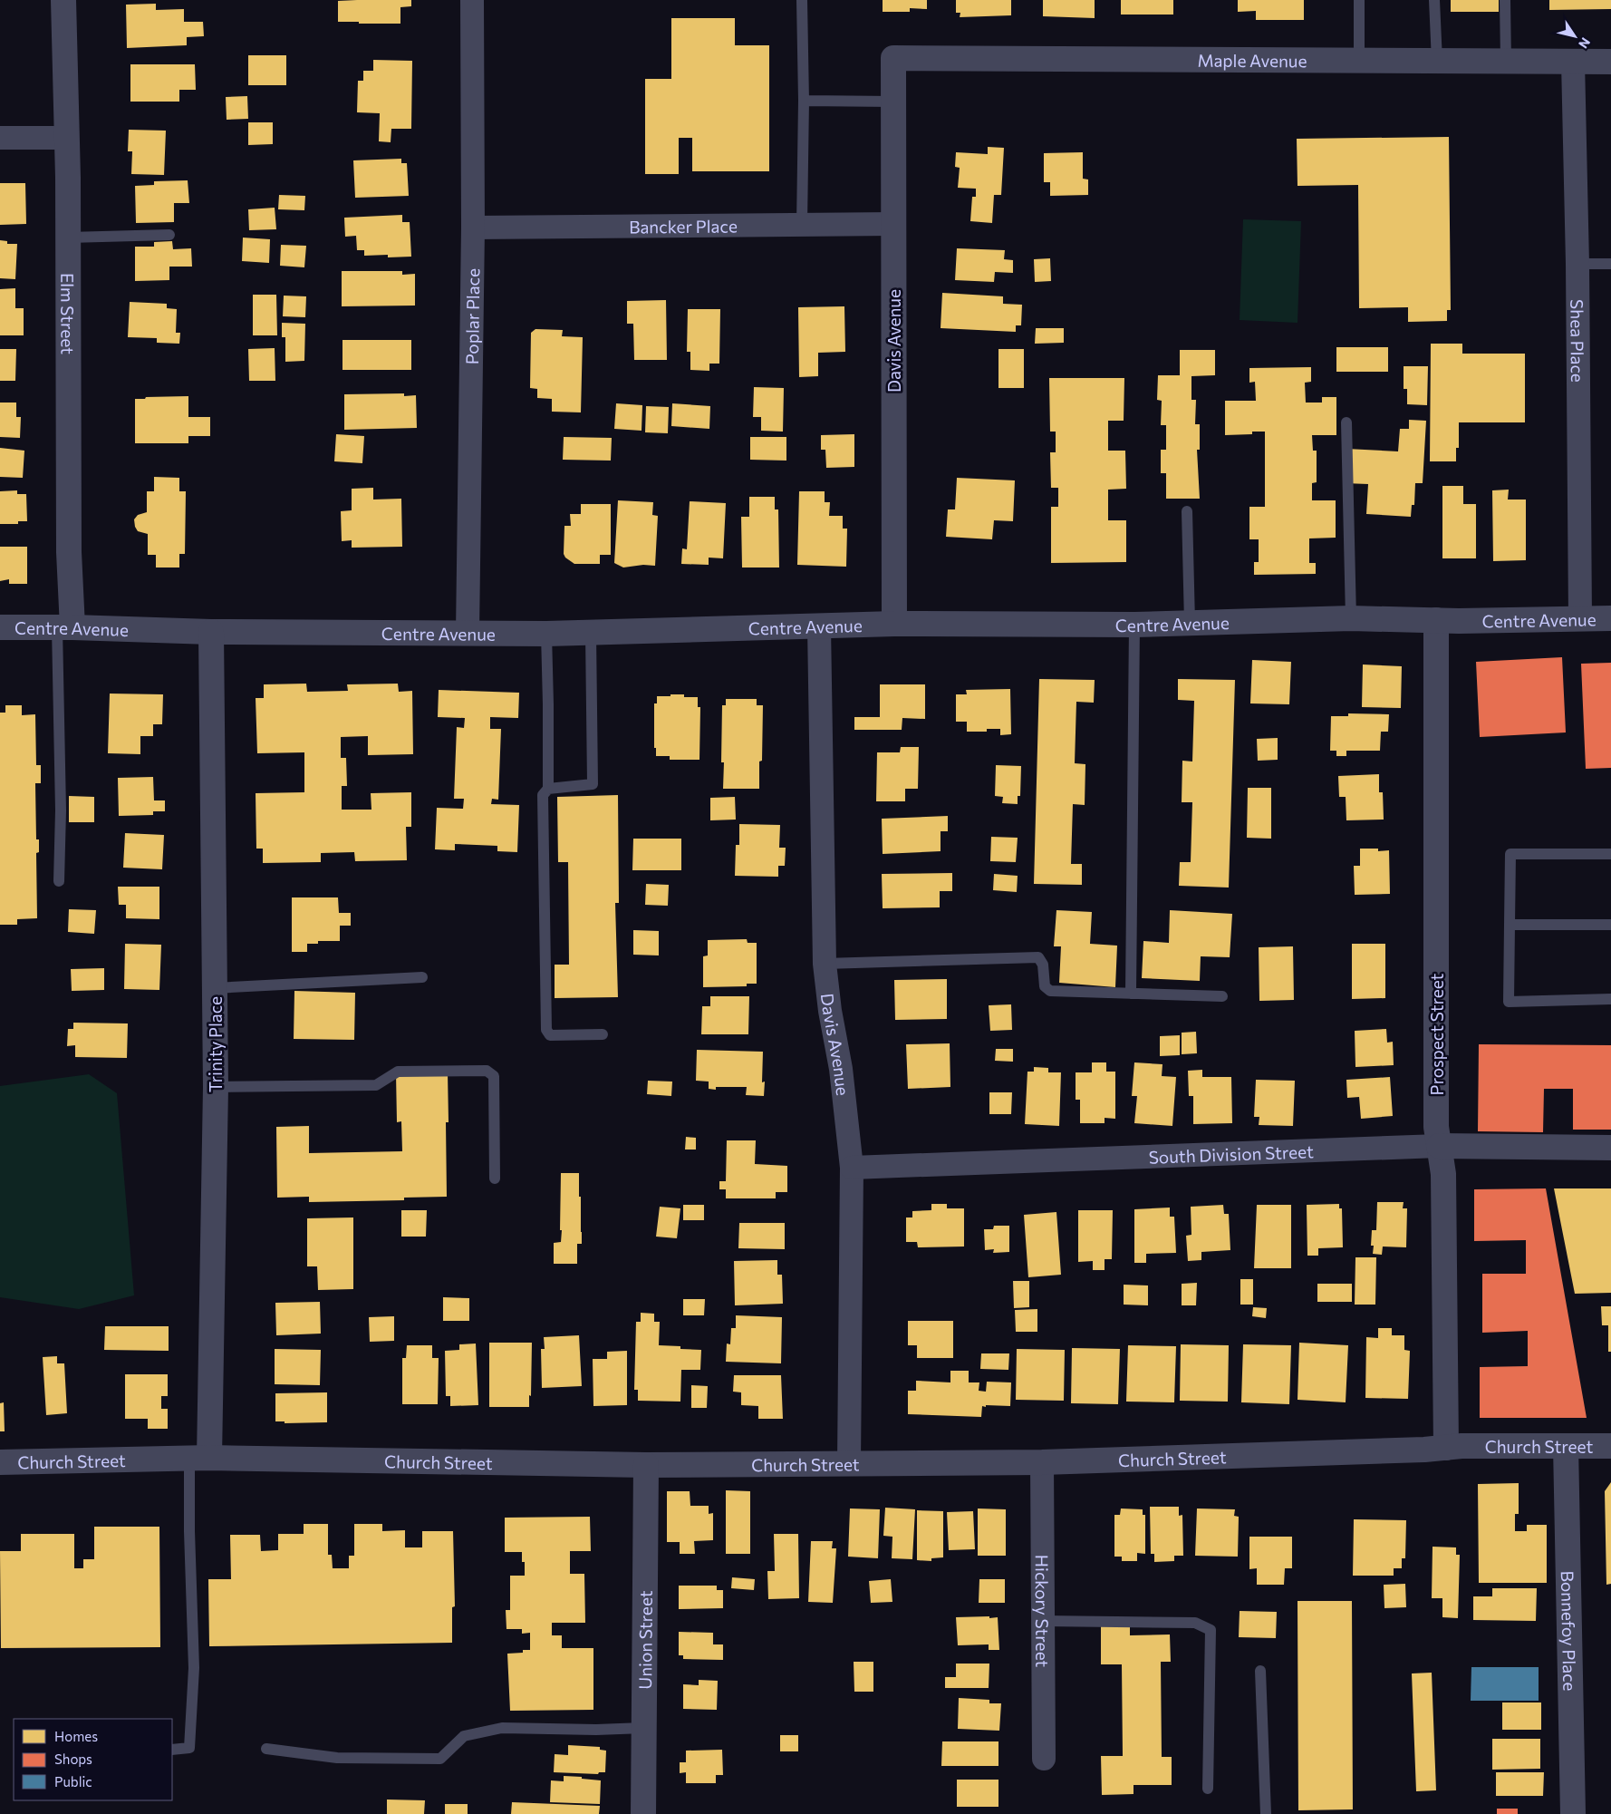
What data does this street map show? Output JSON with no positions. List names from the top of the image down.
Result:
{
  "streets": {
    "street": [
      "Maple Avenue",
      "Bancker Place",
      "Elm Street",
      "Poplar Place",
      "Davis Avenue",
      "Shea Place",
      "Centre Avenue",
      "Prospect Street",
      "Trinity Place",
      "South Division Street",
      "Church Street",
      "Hickory Street",
      "Bonnefoy Place",
      "Union Street"
    ]
  },
  "crossings": [
    ["Maple Avenue", "Davis Avenue"],
    ["Maple Avenue", "Shea Place"],
    ["Bancker Place", "Poplar Place"],
    ["Bancker Place", "Davis Avenue"],
    ["Elm Street", "Centre Avenue"],
    ["Poplar Place", "Centre Avenue"],
    ["Davis Avenue", "Centre Avenue"],
    ["Davis Avenue", "South Division Street"],
    ["Davis Avenue", "Church Street"],
    ["Shea Place", "Centre Avenue"],
    ["Centre Avenue", "Prospect Street"],
    ["Centre Avenue", "Trinity Place"],
    ["Prospect Street", "South Division Street"],
    ["Prospect Street", "Church Street"],
    ["Trinity Place", "Church Street"],
    ["Church Street", "Hickory Street"],
    ["Church Street", "Bonnefoy Place"],
    ["Church Street", "Union Street"]
  ],
  "legend": ["Homes", "Shops", "Public"],
  "north": "bottom right"
}
